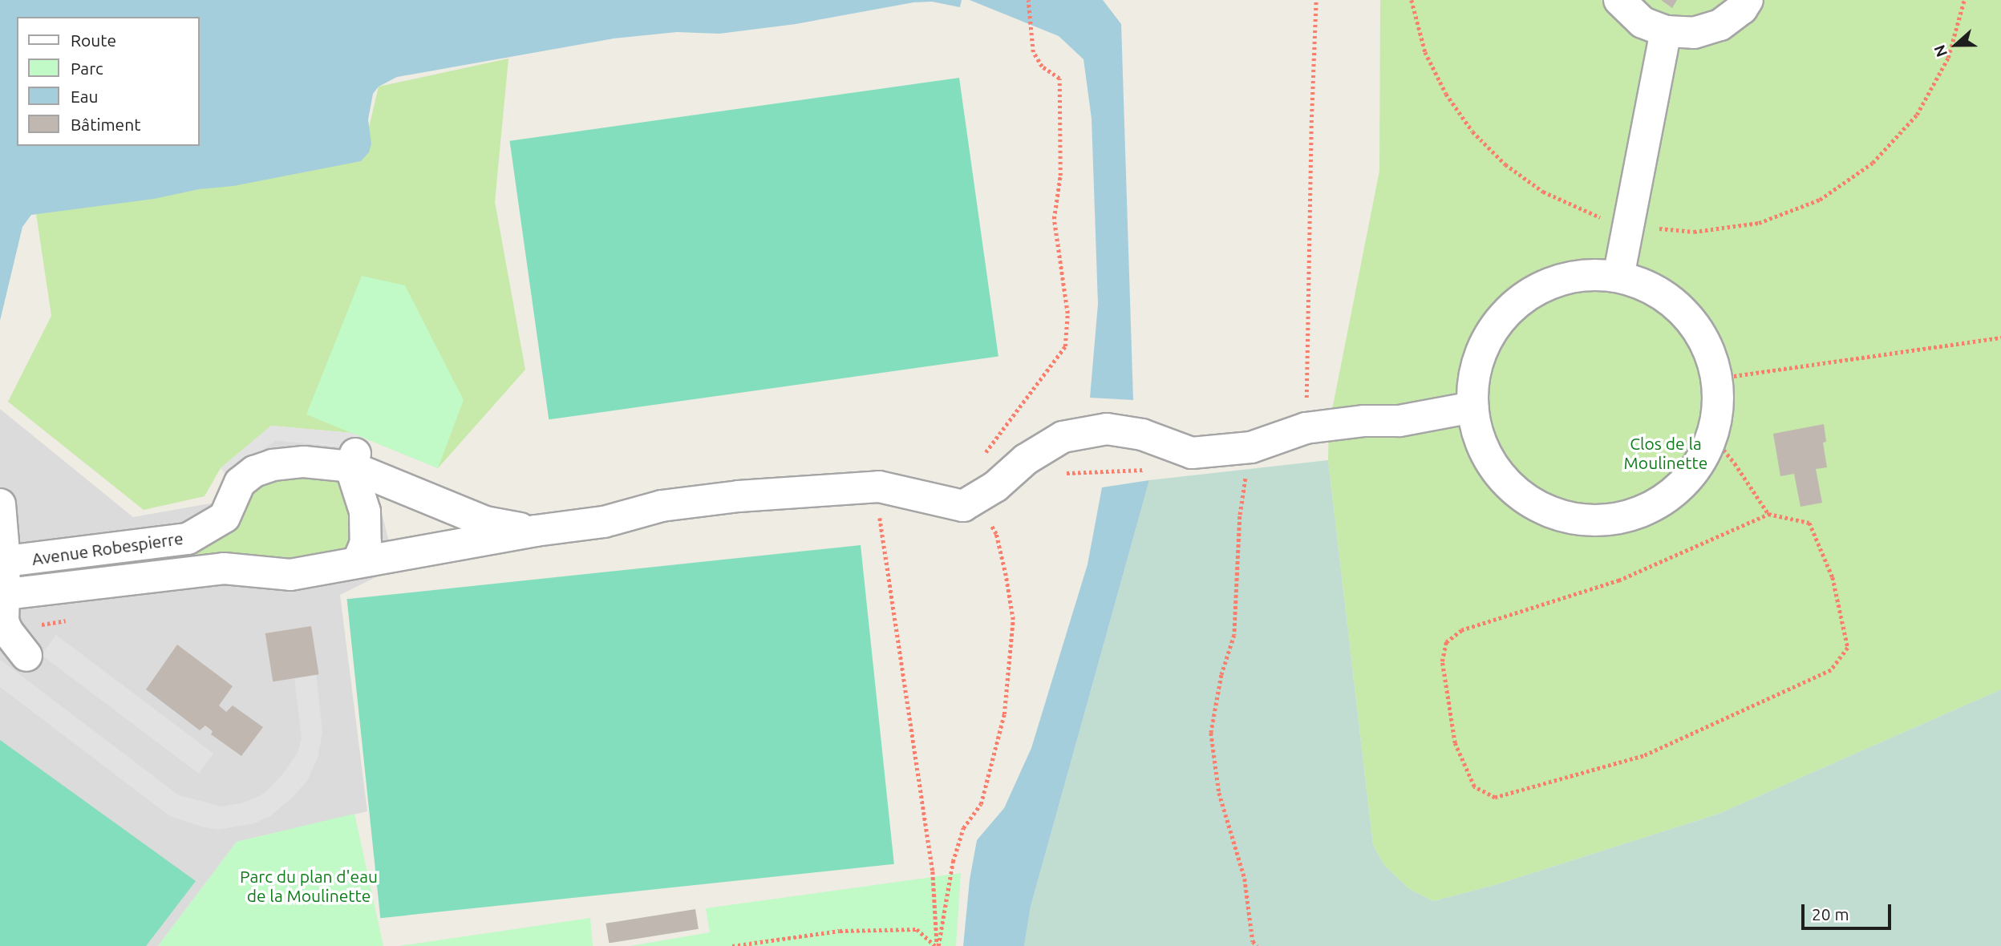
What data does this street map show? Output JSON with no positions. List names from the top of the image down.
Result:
{
  "streets": {
    "street": ["Avenue Robespierre"]
  },
  "parks": ["Clos de la Moulinette", "Parc du plan d'eau de la Moulinette"],
  "legend": [
    "Route",
    "Parc",
    "Eau",
    "Bâtiment"
  ],
  "scale_bar": "20 m",
  "north": "left"
}
